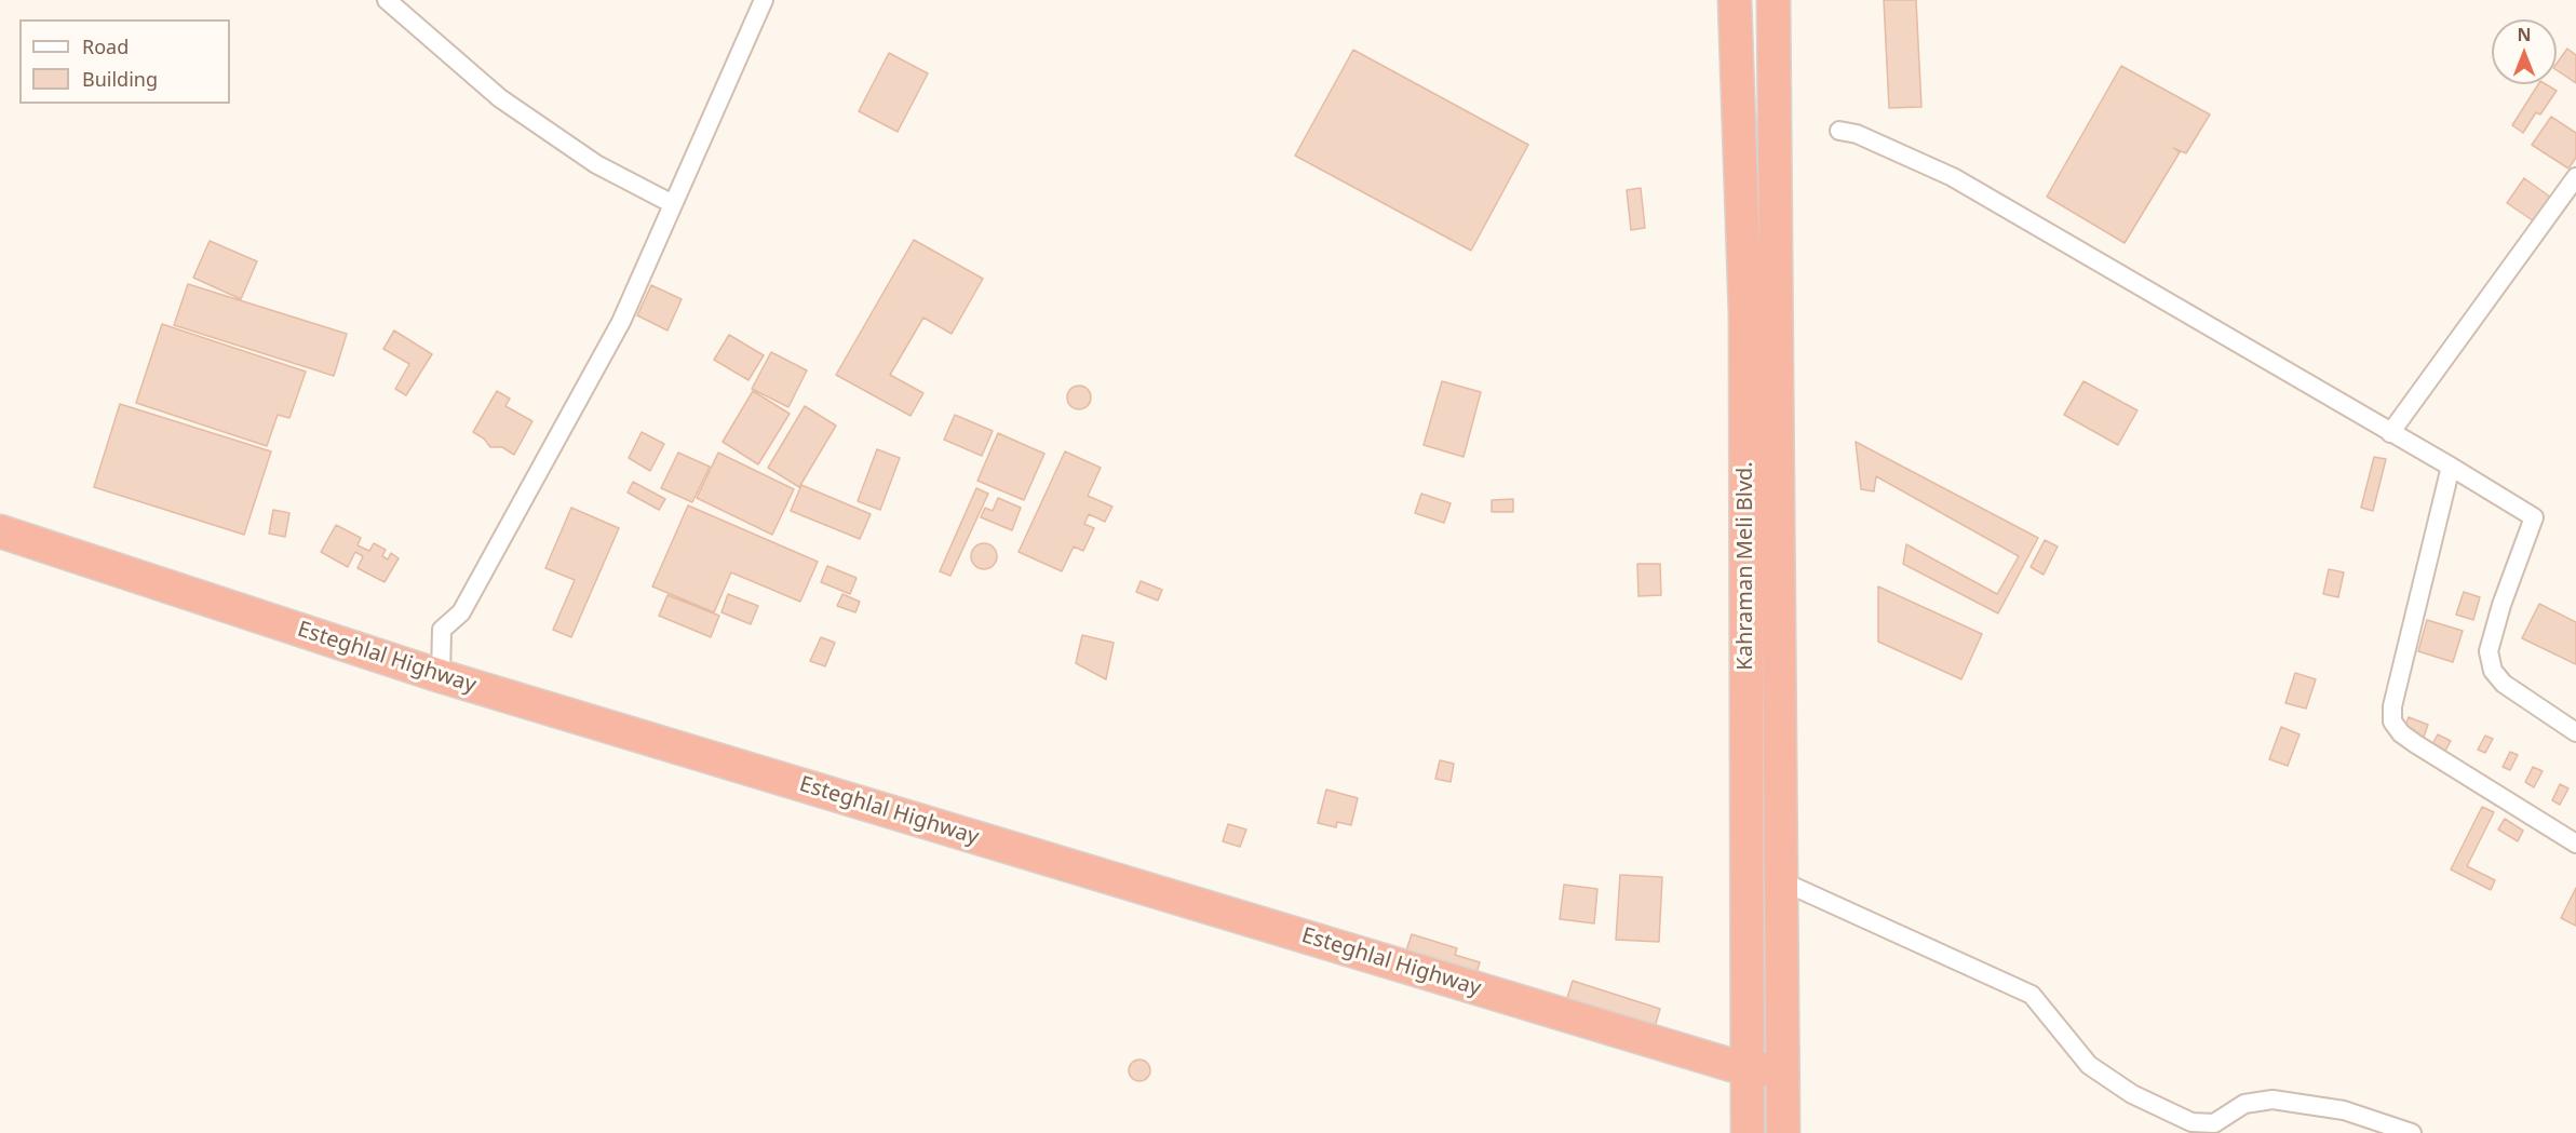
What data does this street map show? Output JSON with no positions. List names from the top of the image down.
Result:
{
  "streets": {
    "highway": ["Kahraman Meli Blvd.", "Esteghlal Highway"]
  },
  "crossings": [
    ["Kahraman Meli Blvd.", "Esteghlal Highway"]
  ],
  "legend": ["Road", "Building"],
  "north": "top"
}
